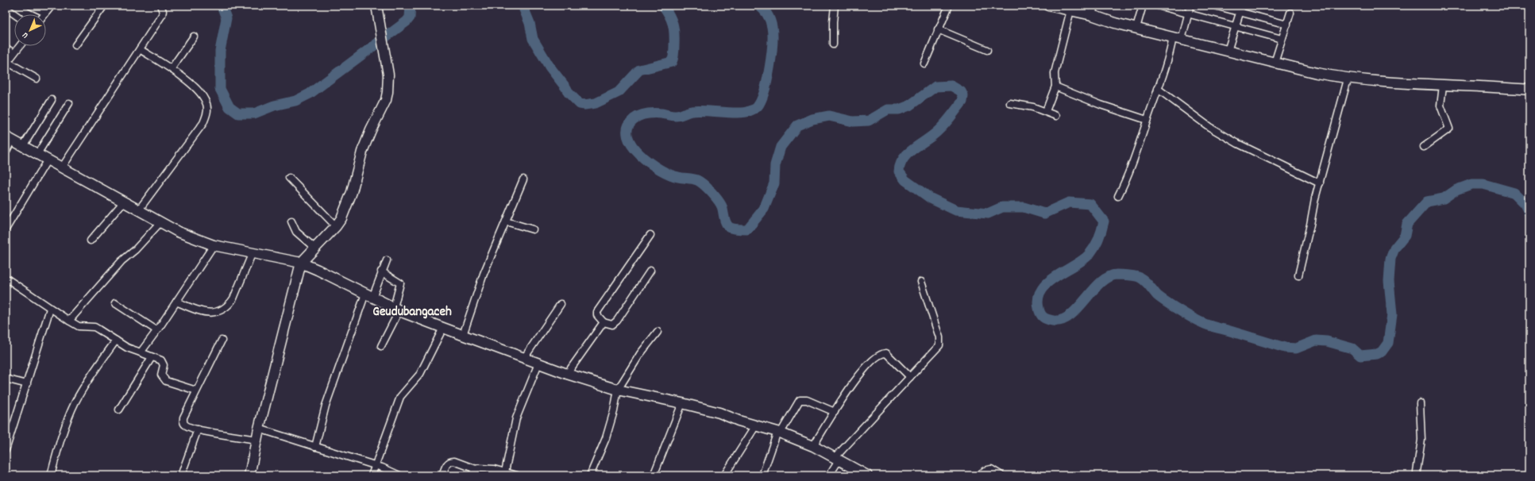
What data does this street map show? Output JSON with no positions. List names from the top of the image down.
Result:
{
  "districts": ["Geudubangaceh"],
  "north": "bottom left"
}
